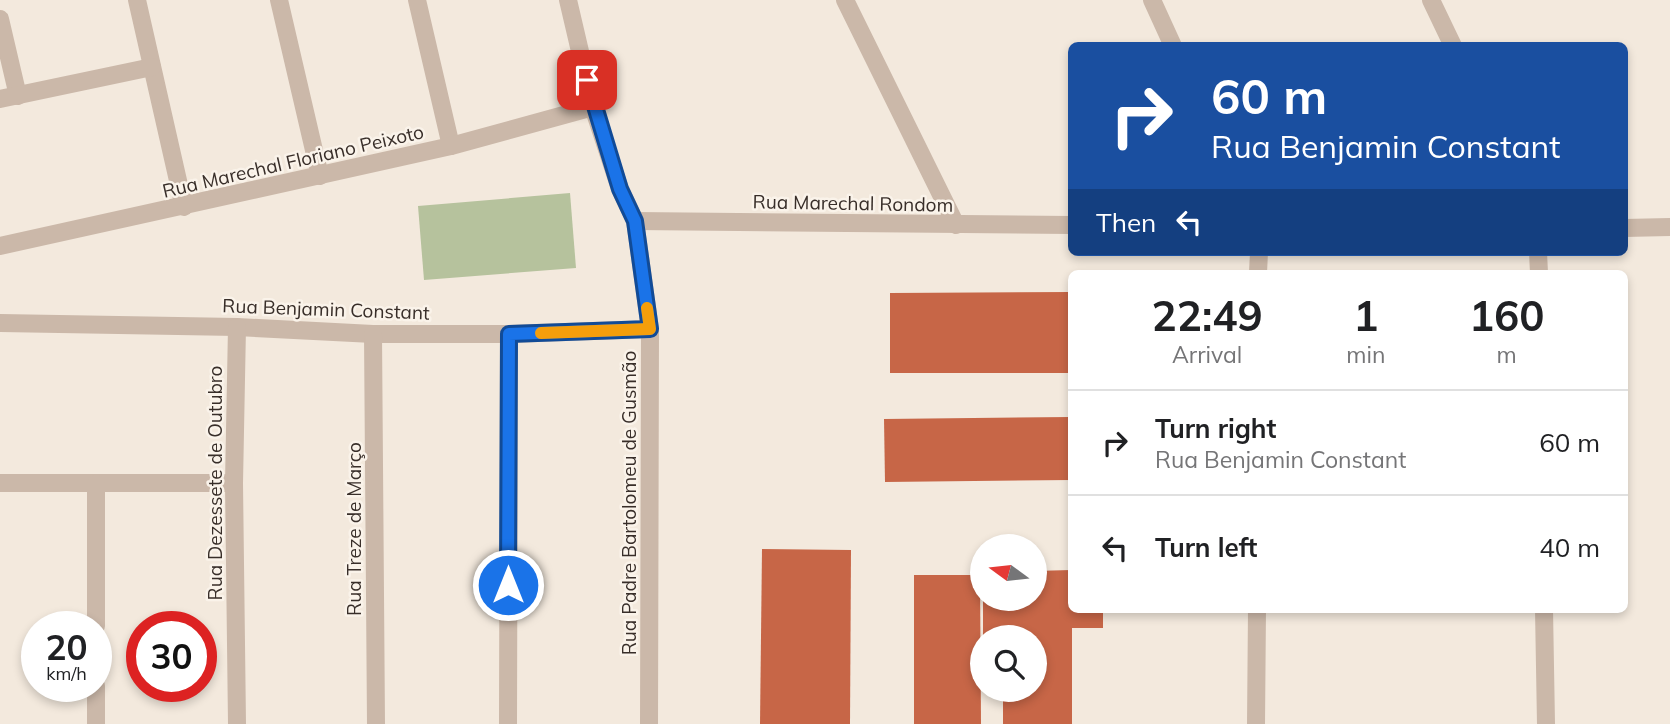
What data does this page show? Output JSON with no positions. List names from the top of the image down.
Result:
{
  "streets": {
    "street": [
      "Rua Marechal Floriano Peixoto",
      "Rua Marechal Rondom",
      "Rua Benjamin Constant",
      "Rua Dezessete de Outubro",
      "Rua Padre Bartolomeu de Gusmão",
      "Rua Treze de Março"
    ]
  },
  "crossings": [
    ["Rua Marechal Floriano Peixoto", "Rua Padre Bartolomeu de Gusmão"],
    ["Rua Marechal Rondom", "Rua Padre Bartolomeu de Gusmão"],
    ["Rua Benjamin Constant", "Rua Dezessete de Outubro"],
    ["Rua Benjamin Constant", "Rua Padre Bartolomeu de Gusmão"],
    ["Rua Benjamin Constant", "Rua Treze de Março"]
  ],
  "north": "left",
  "page": {
    "turn": ["60 m", "Rua Benjamin Constant"],
    "then": "Then",
    "eta": [
      "22:49",
      "Arrival",
      "1",
      "min",
      "160",
      "m"
    ],
    "list": [
      {
        "name": "Turn right",
        "note": "Rua Benjamin Constant",
        "value": "60 m"
      },
      {
        "name": "Turn left",
        "value": "40 m"
      }
    ],
    "speed": "20 km/h",
    "limit": "30"
  }
}
